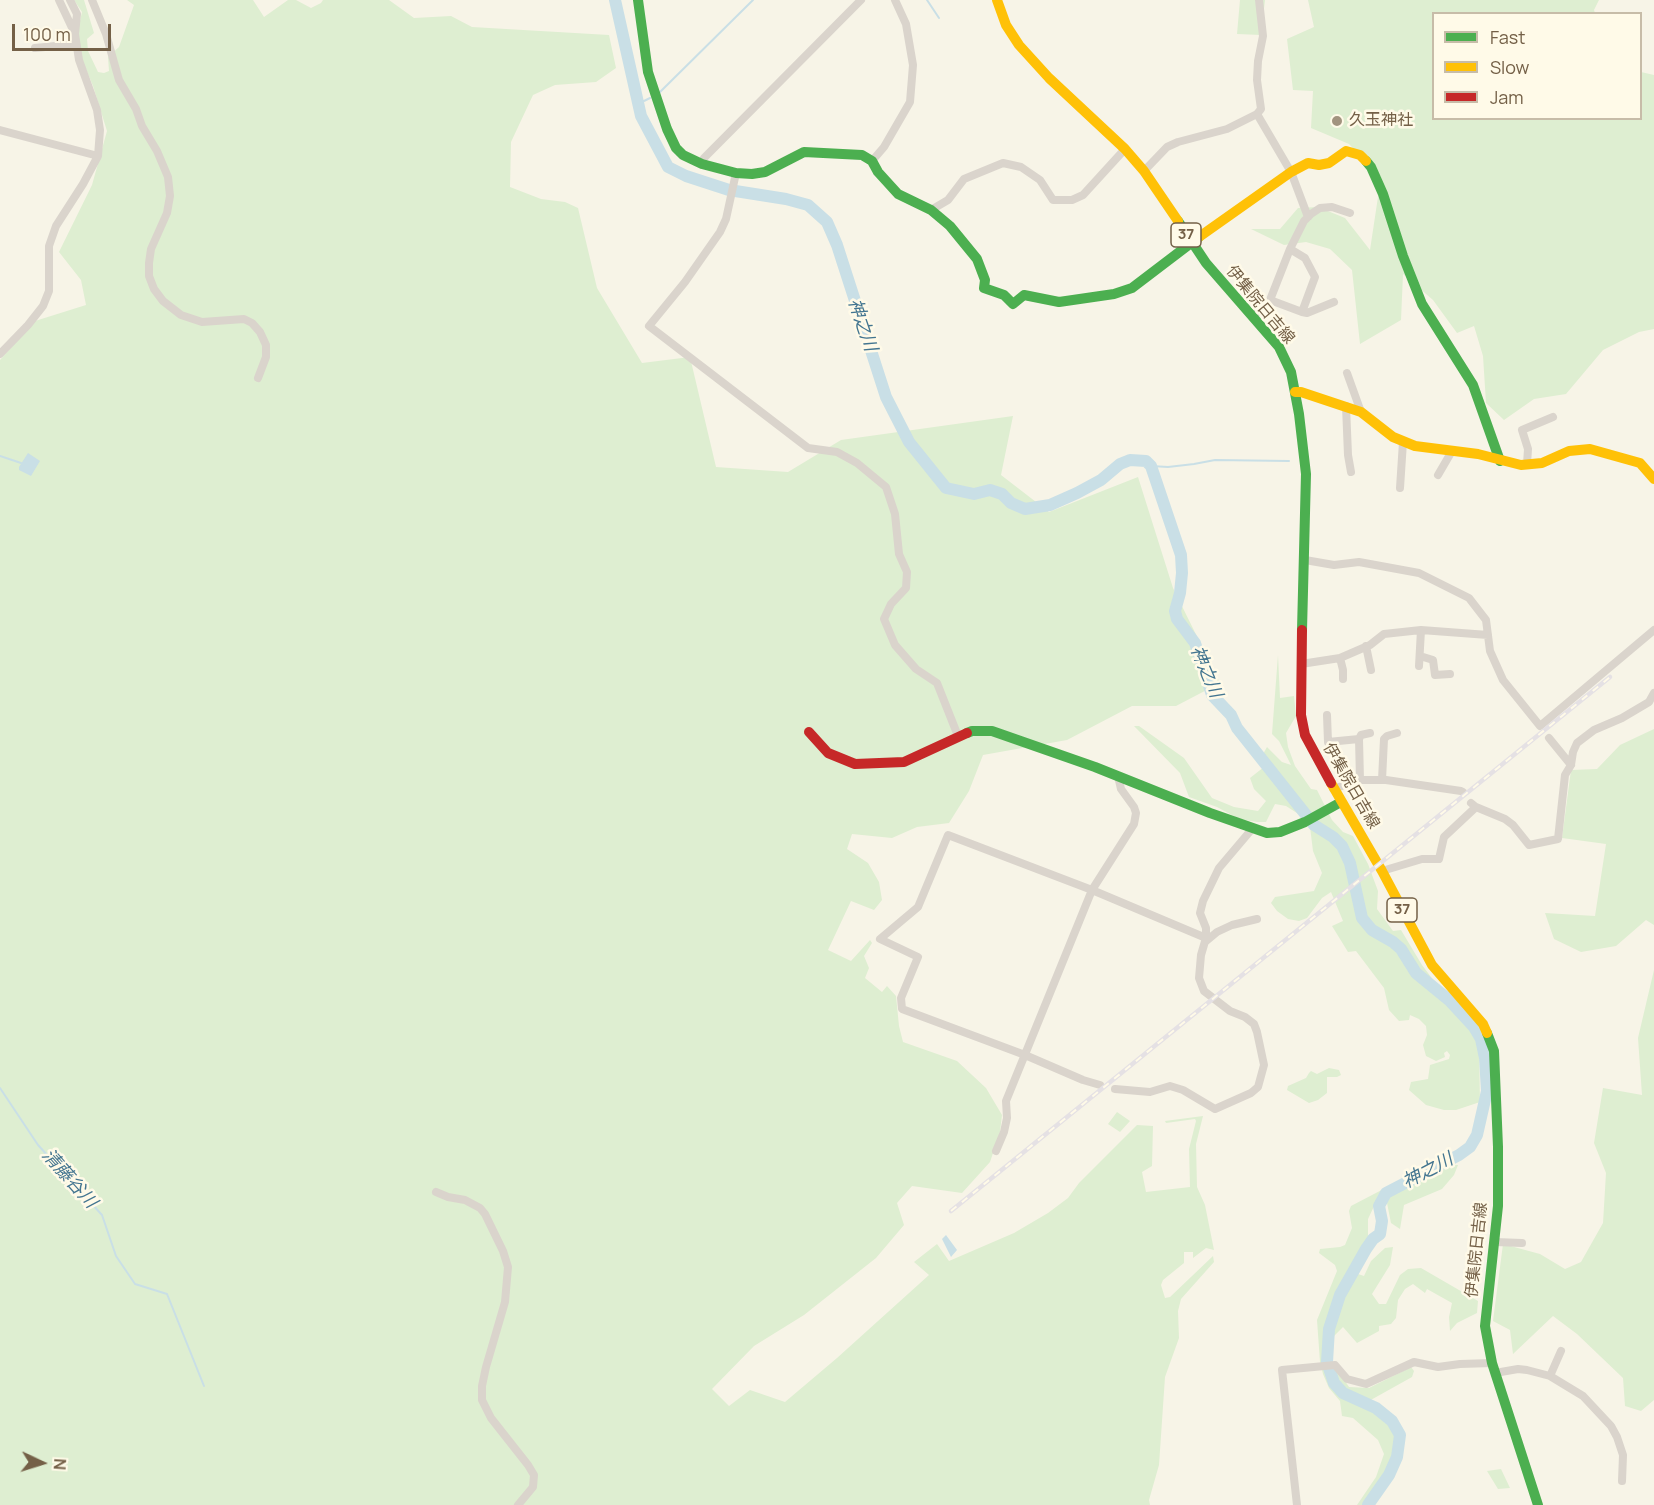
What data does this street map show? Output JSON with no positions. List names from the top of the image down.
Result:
{
  "streets": {
    "street": ["37", "伊集院日吉線"]
  },
  "water": ["神之川", "清藤谷川"],
  "places": ["久玉神社"],
  "legend": ["Fast", "Slow", "Jam"],
  "scale_bar": "100 m",
  "north": "right"
}
